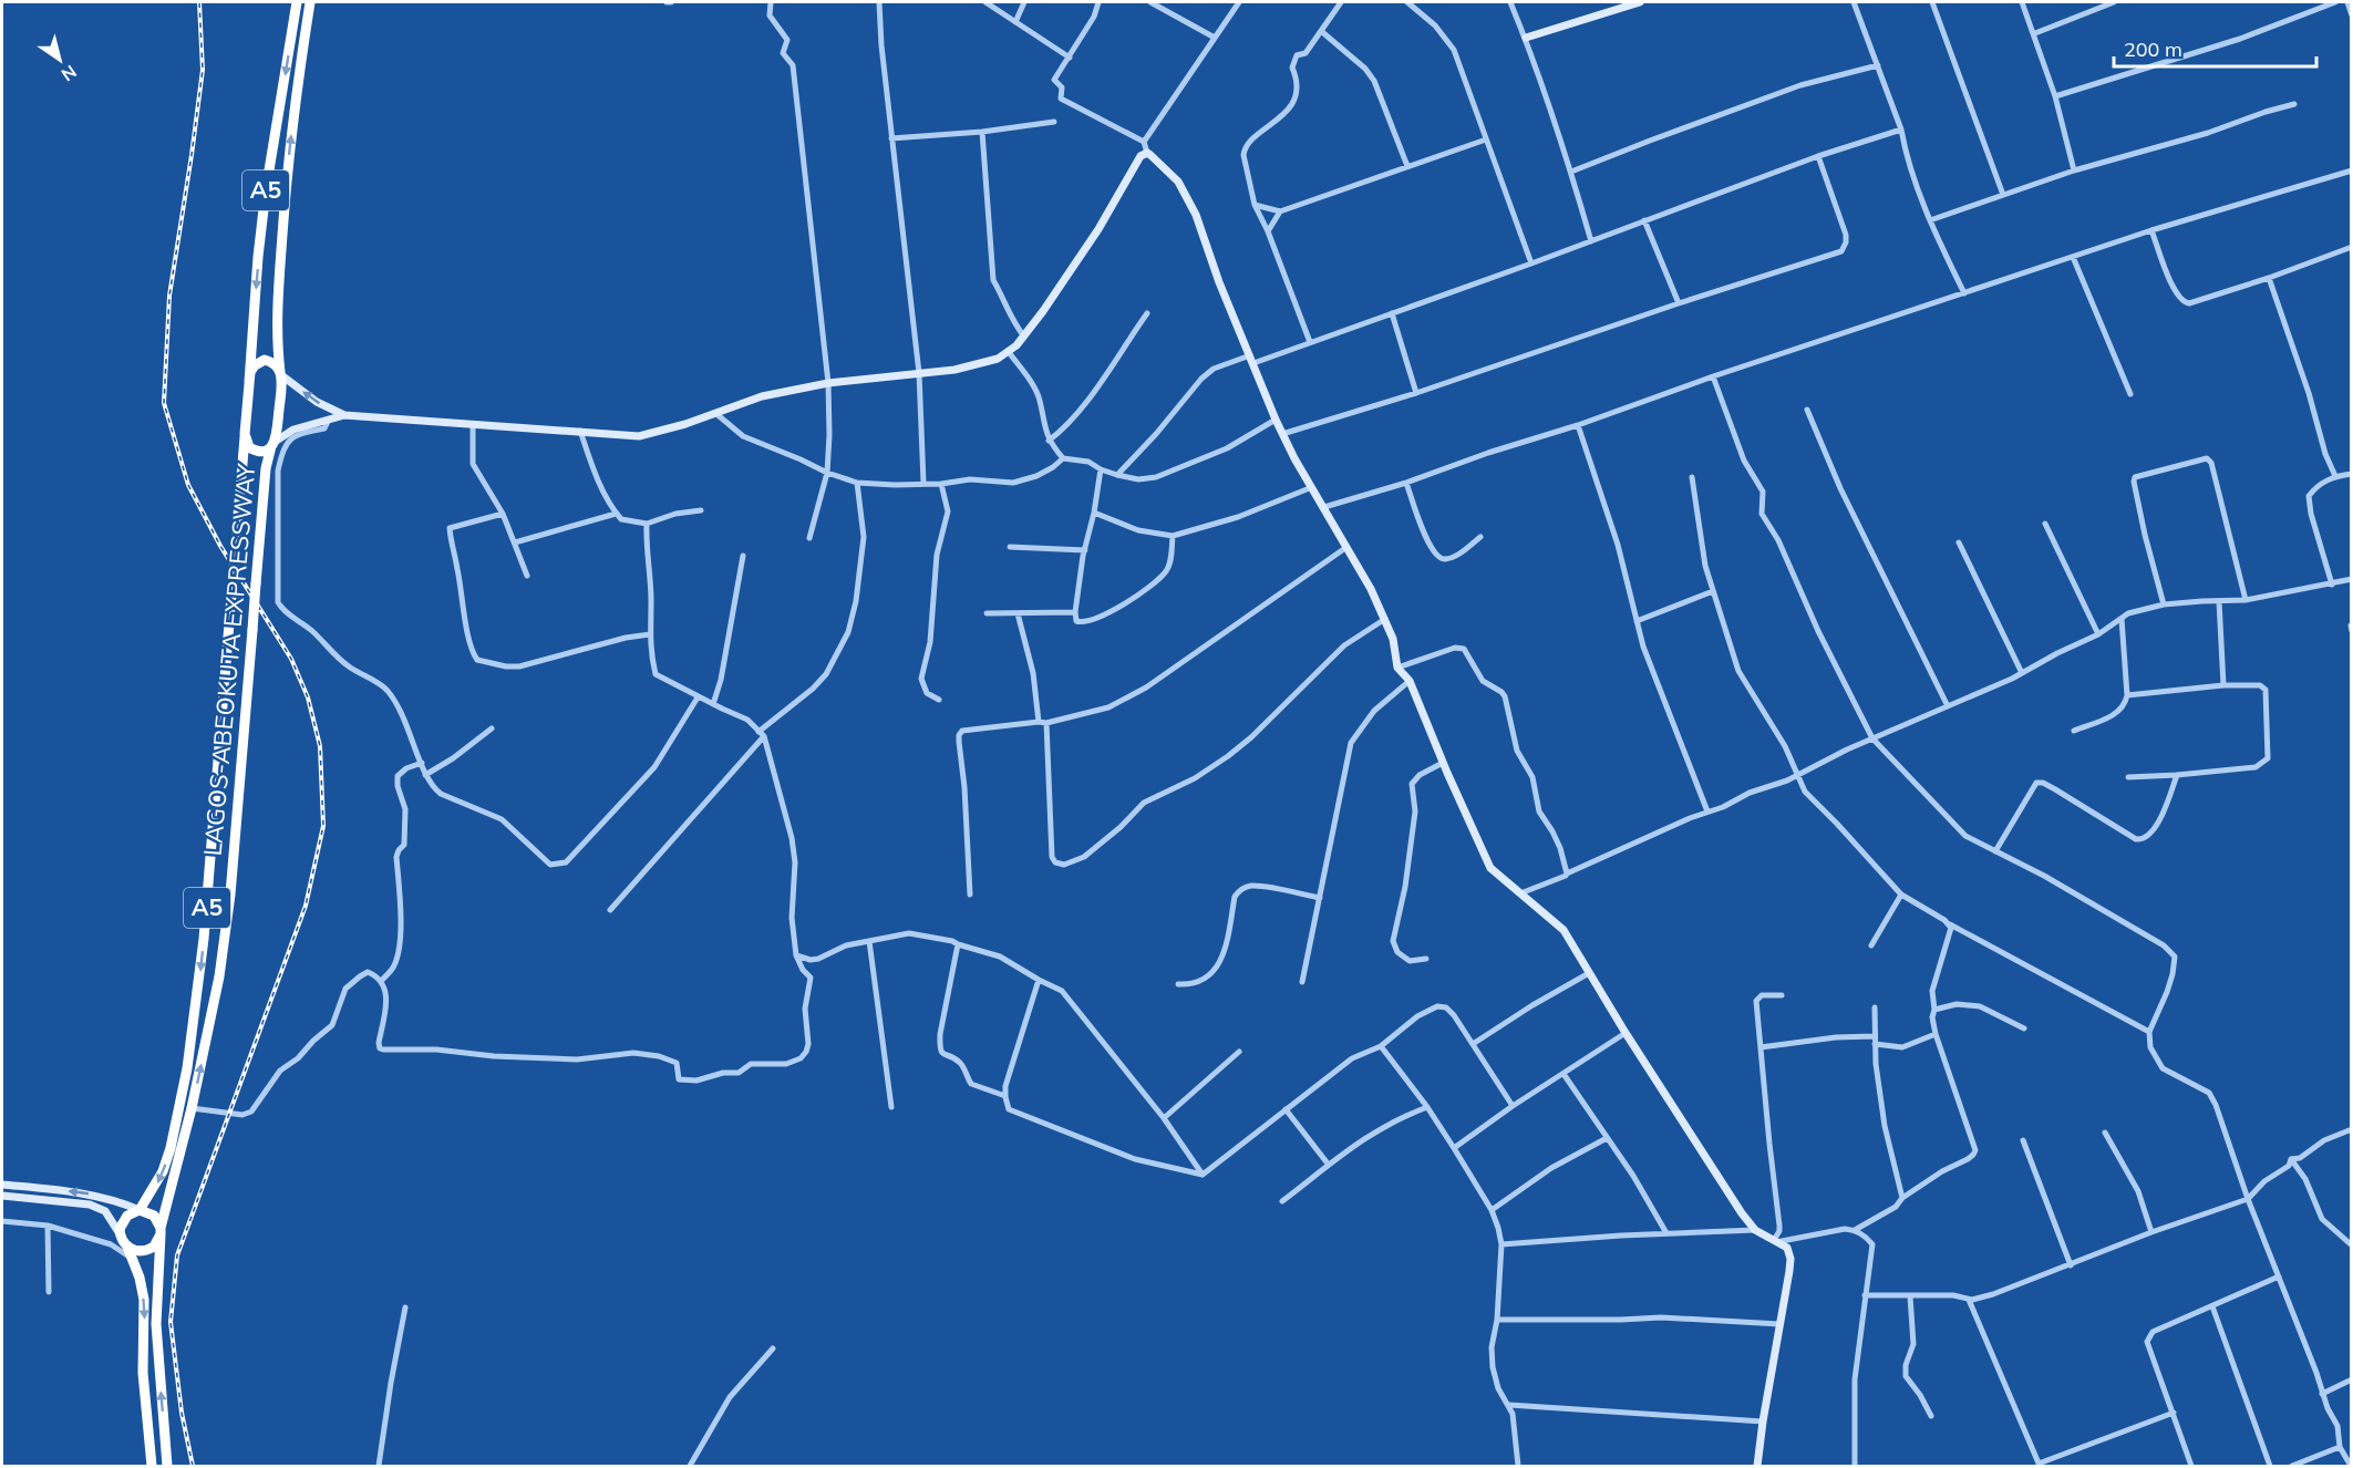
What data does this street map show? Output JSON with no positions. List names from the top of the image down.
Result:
{
  "streets": {
    "highway": ["A5", "LAGOS-ABEOKUTA EXPRESSWAY"]
  },
  "crossings": [
    ["A5", "LAGOS-ABEOKUTA EXPRESSWAY"]
  ],
  "scale_bar": "200 m",
  "north": "bottom right"
}
